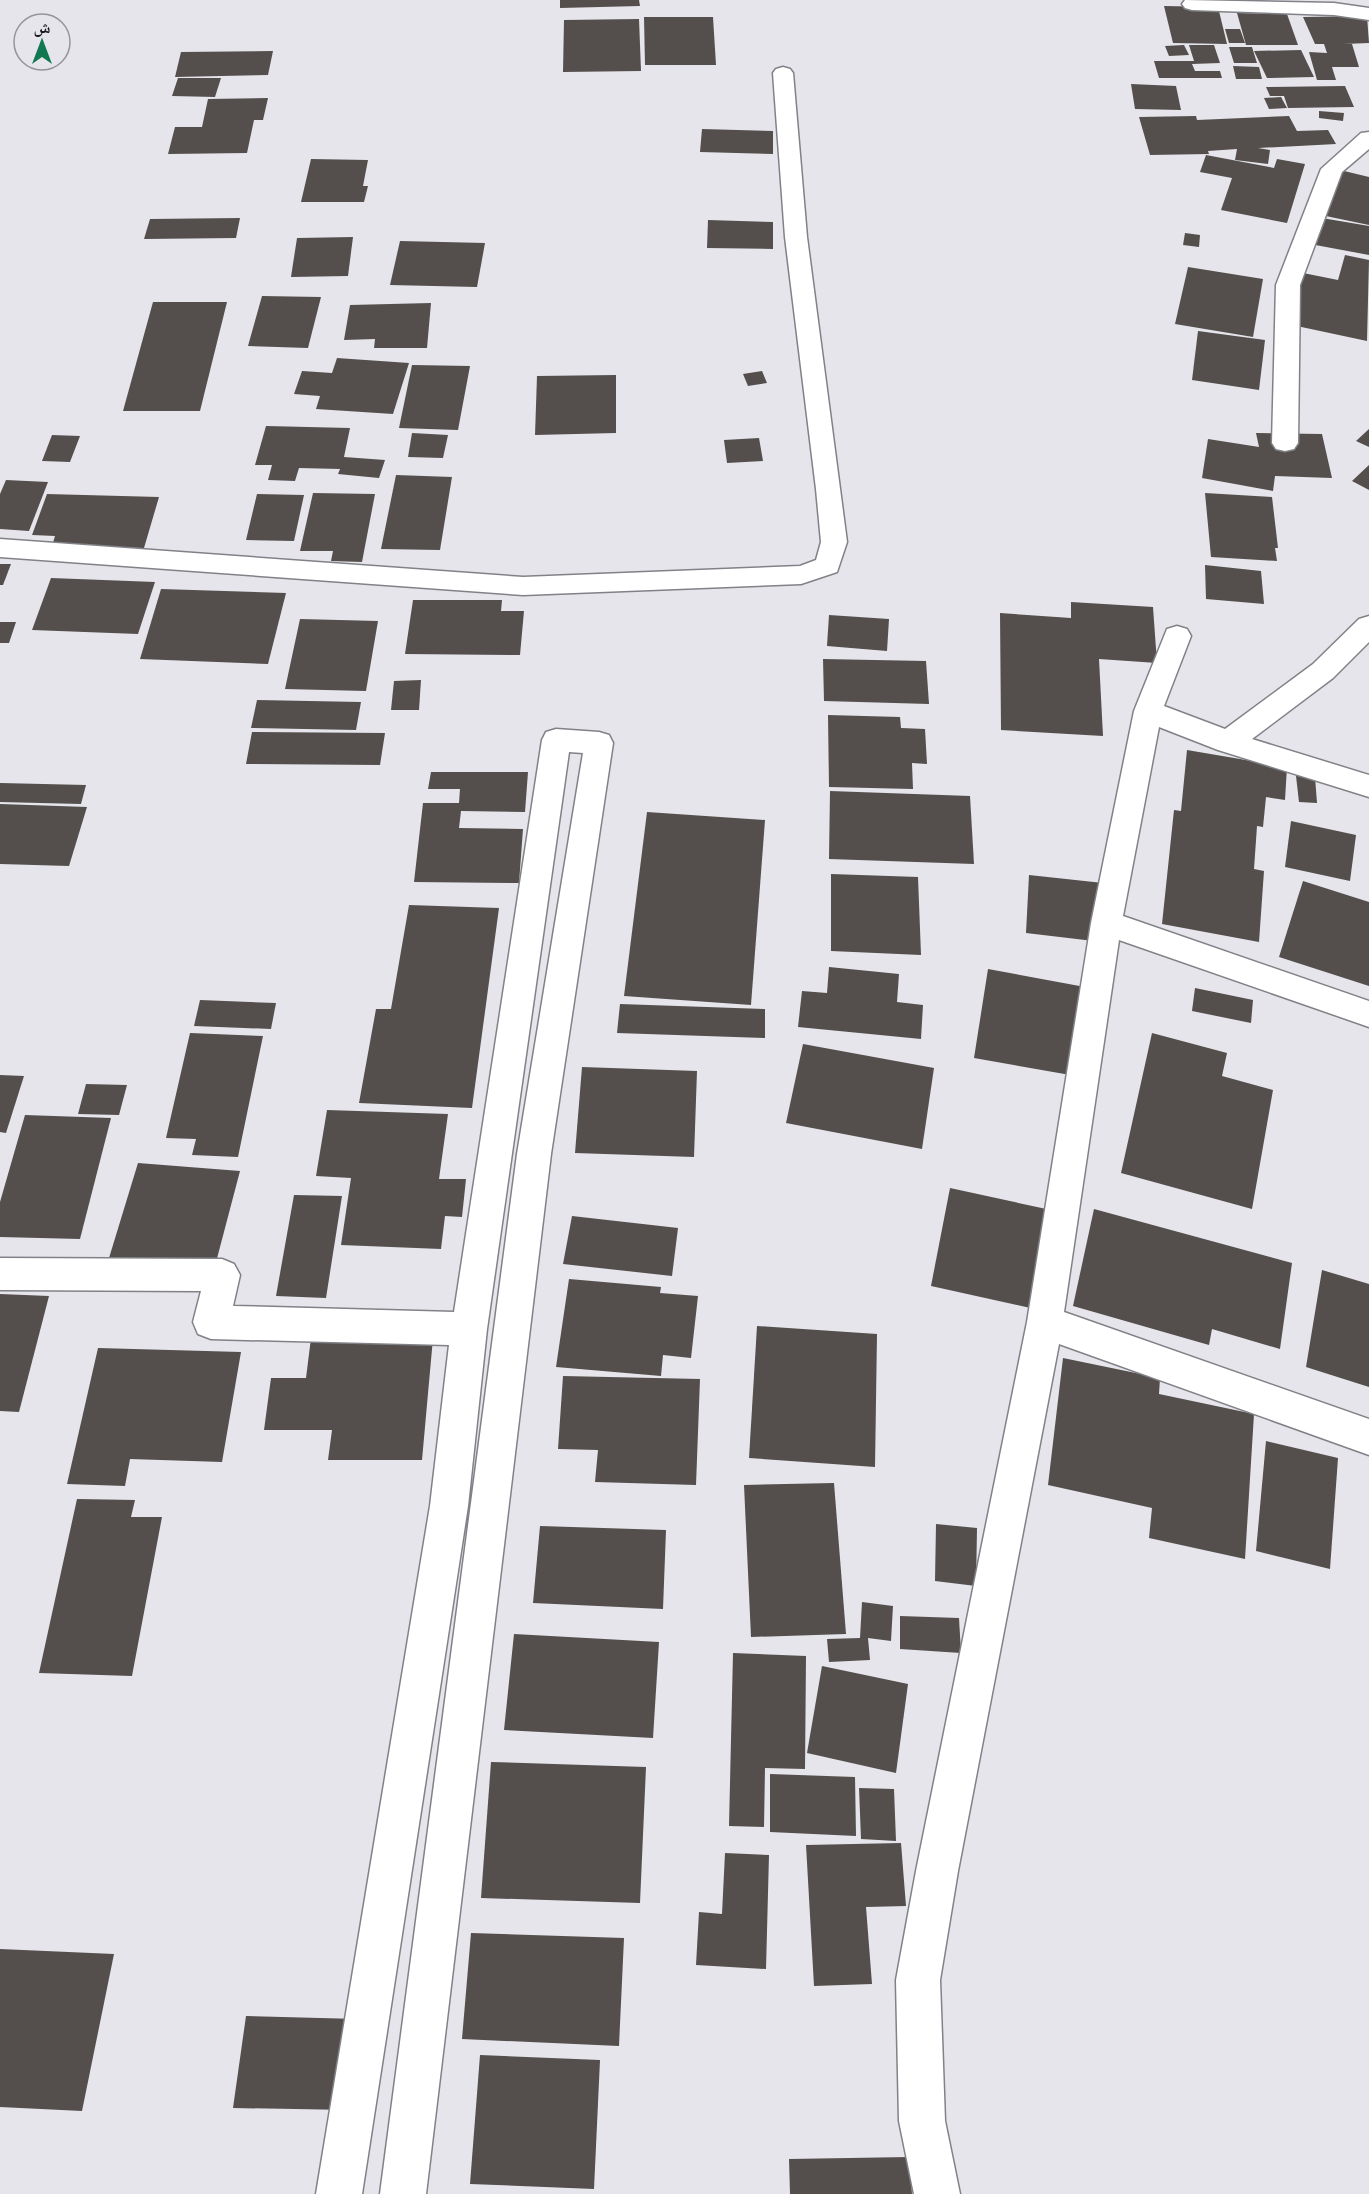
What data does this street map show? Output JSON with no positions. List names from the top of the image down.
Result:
{
  "north": "top"
}
